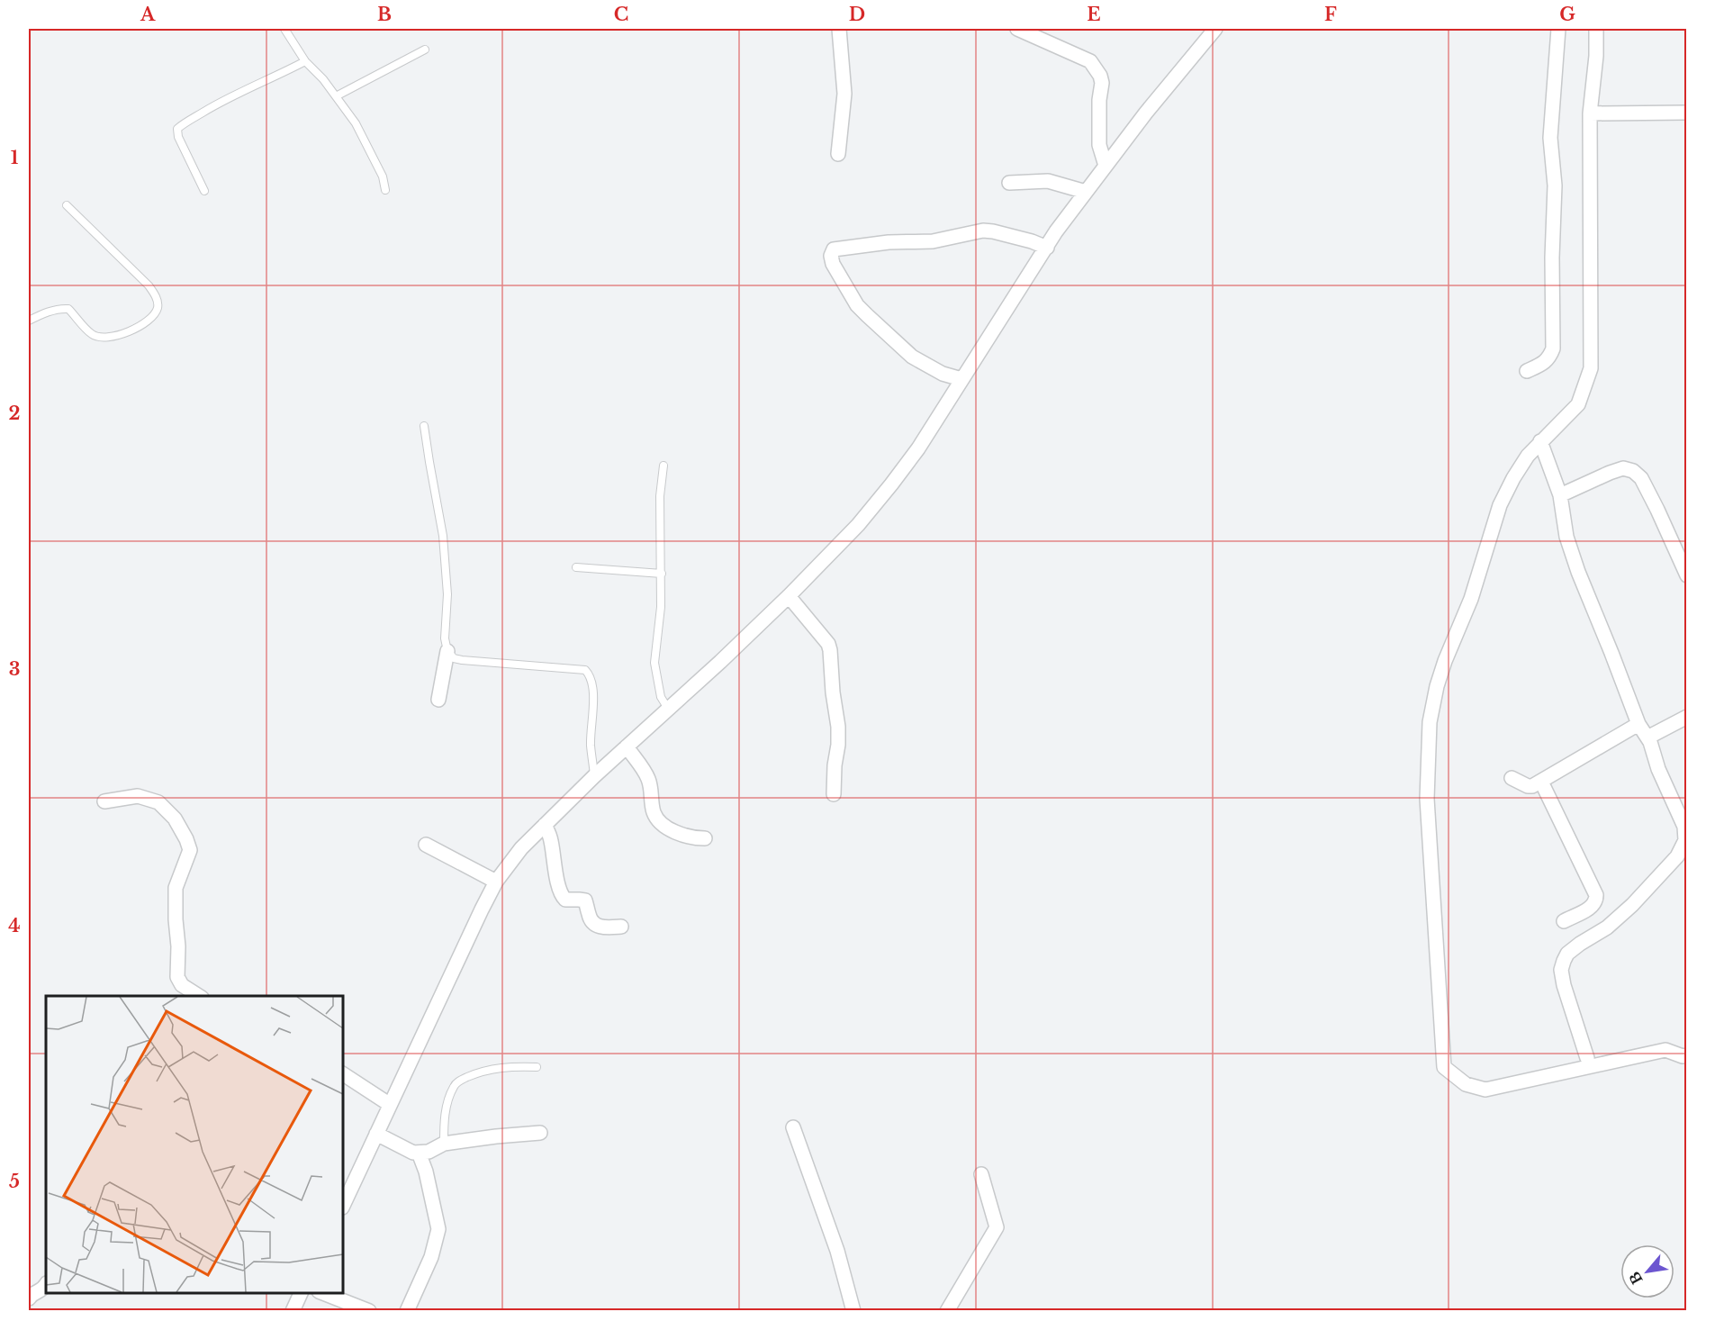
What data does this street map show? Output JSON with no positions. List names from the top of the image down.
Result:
{
  "north": "bottom left",
  "grid": {
    "columns": [
      "A",
      "B",
      "C",
      "D",
      "E",
      "F",
      "G"
    ],
    "rows": [
      "1",
      "2",
      "3",
      "4",
      "5"
    ]
  }
}
